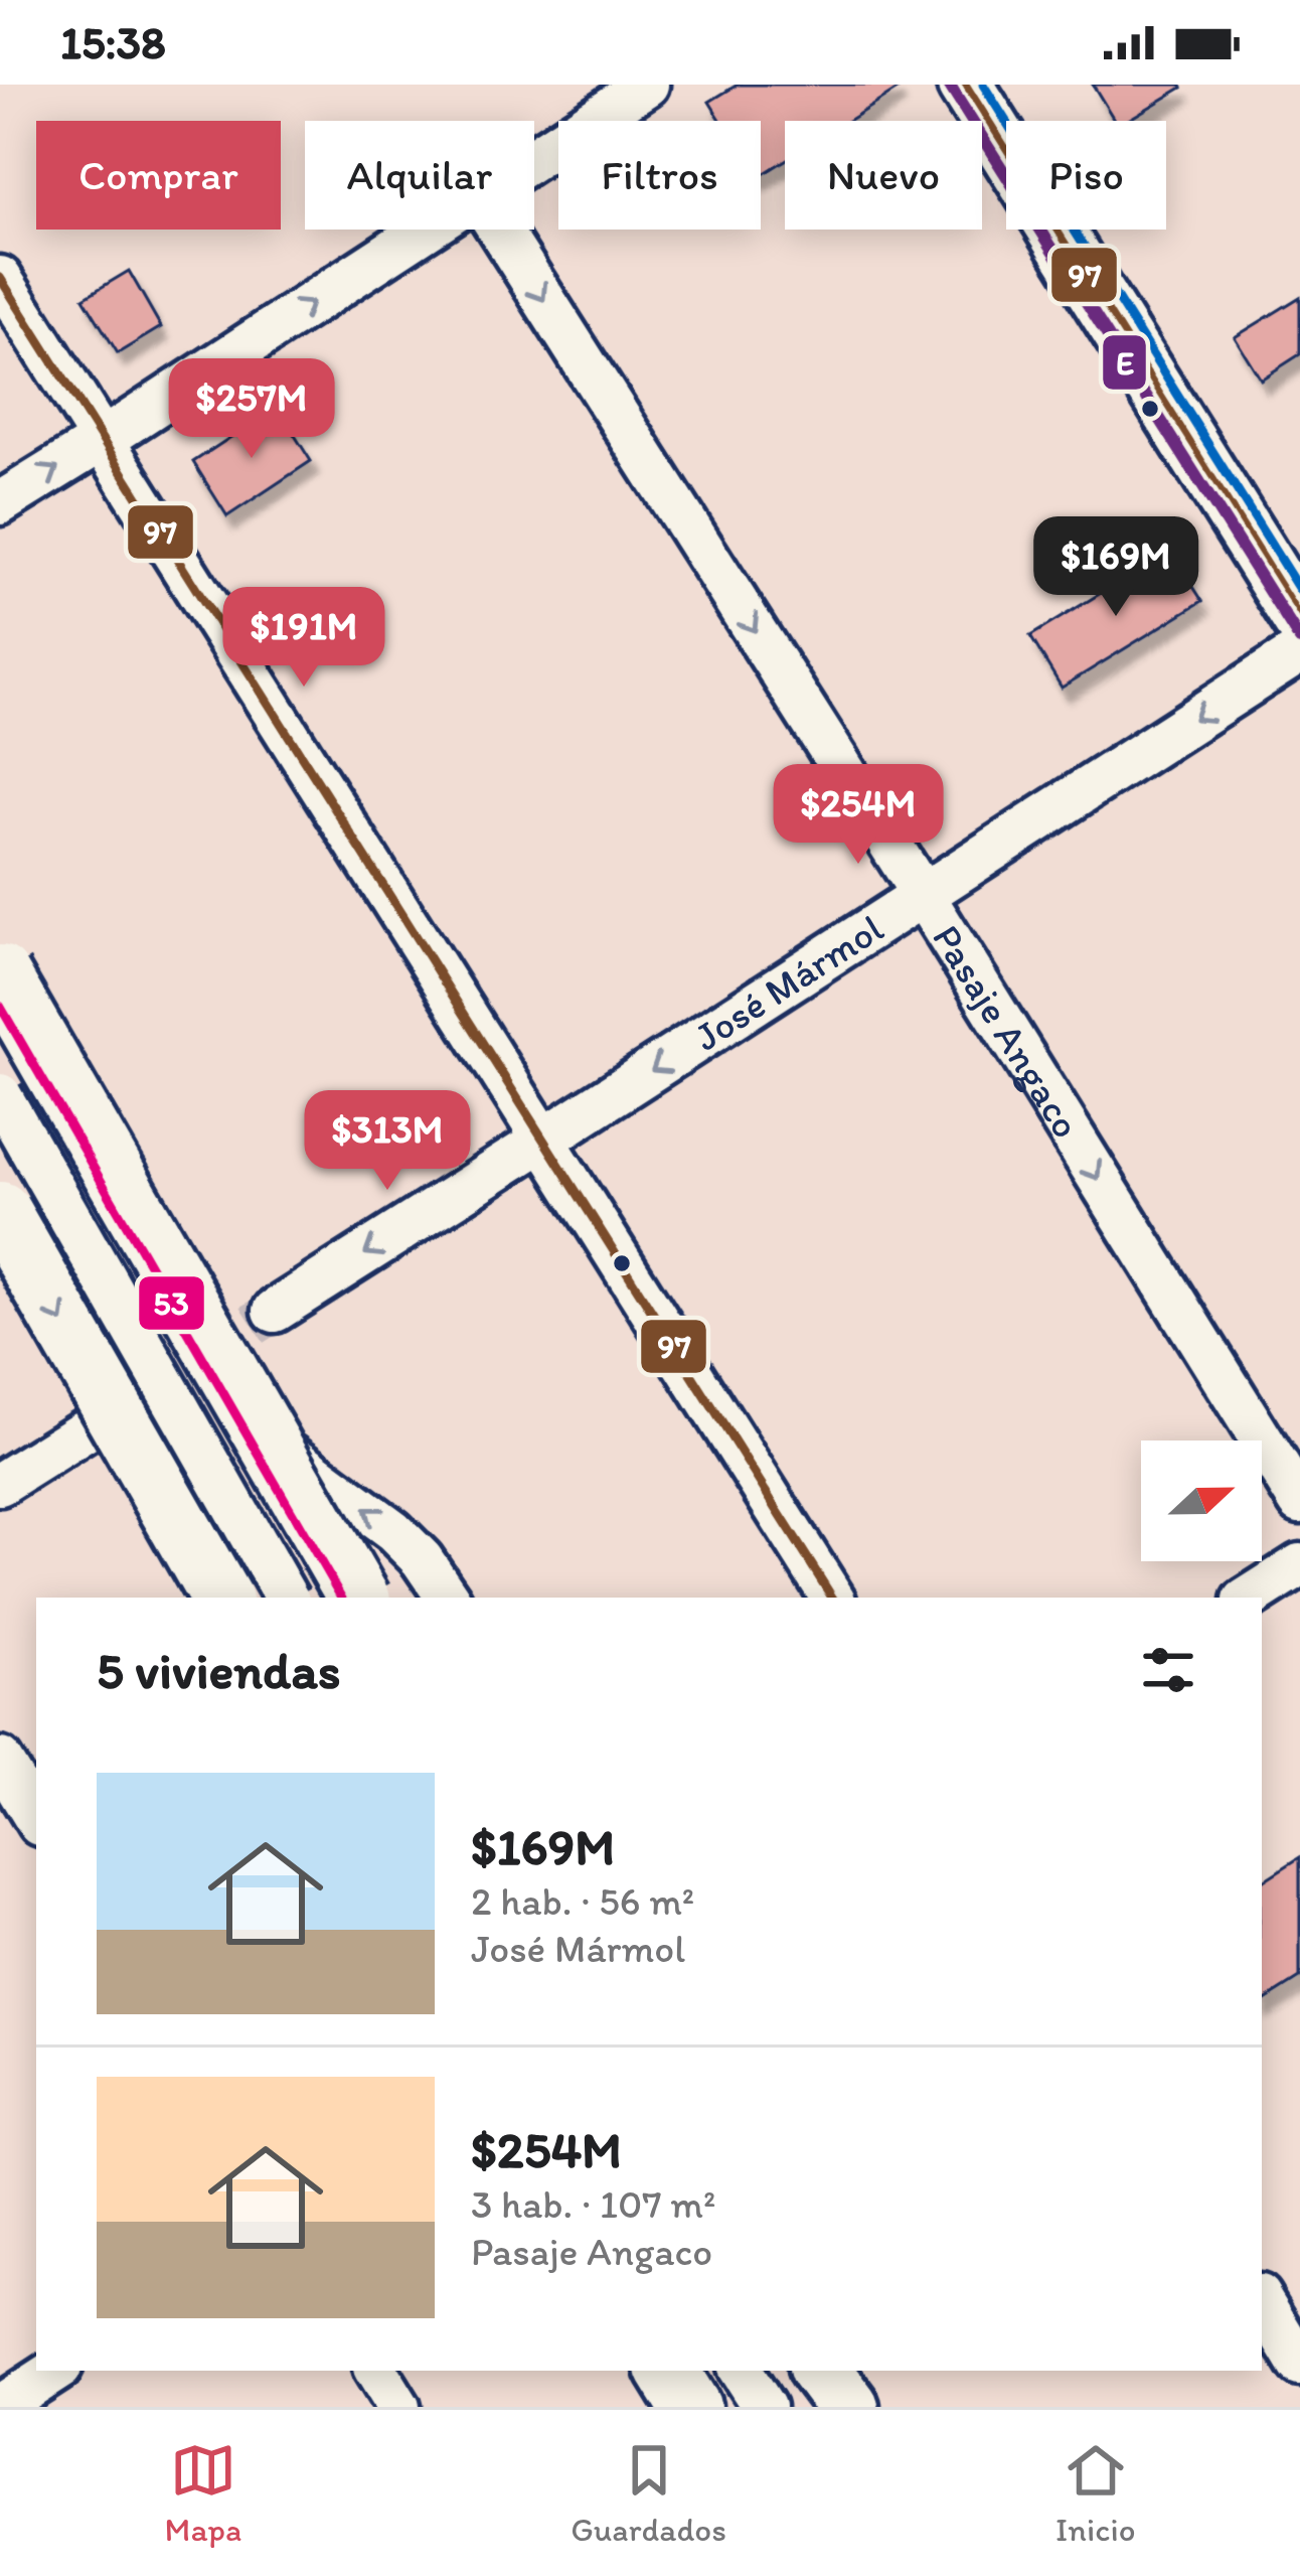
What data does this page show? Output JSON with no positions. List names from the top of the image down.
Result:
{
  "streets": {
    "street": ["José Mármol", "Pasaje Angaco"]
  },
  "crossings": [
    ["José Mármol", "Pasaje Angaco"]
  ],
  "one_way": ["José Mármol", "Pasaje Angaco"],
  "lines": ["transit line E", "transit line 97", "transit line 53"],
  "north": "right",
  "page": {
    "status": "15:38",
    "chip": [
      "Comprar",
      "Alquilar",
      "Filtros",
      "Nuevo",
      "Piso"
    ],
    "price": [
      "$257M",
      "$169M",
      "$191M",
      "$254M",
      "$313M"
    ],
    "heading": "5 viviendas",
    "list": [
      {
        "name": "$169M",
        "note": "2 hab. · 56 m² · José Mármol"
      },
      {
        "name": "$254M",
        "note": "3 hab. · 107 m² · Pasaje Angaco"
      }
    ],
    "tabs": ["Mapa", "Guardados", "Inicio"]
  }
}
